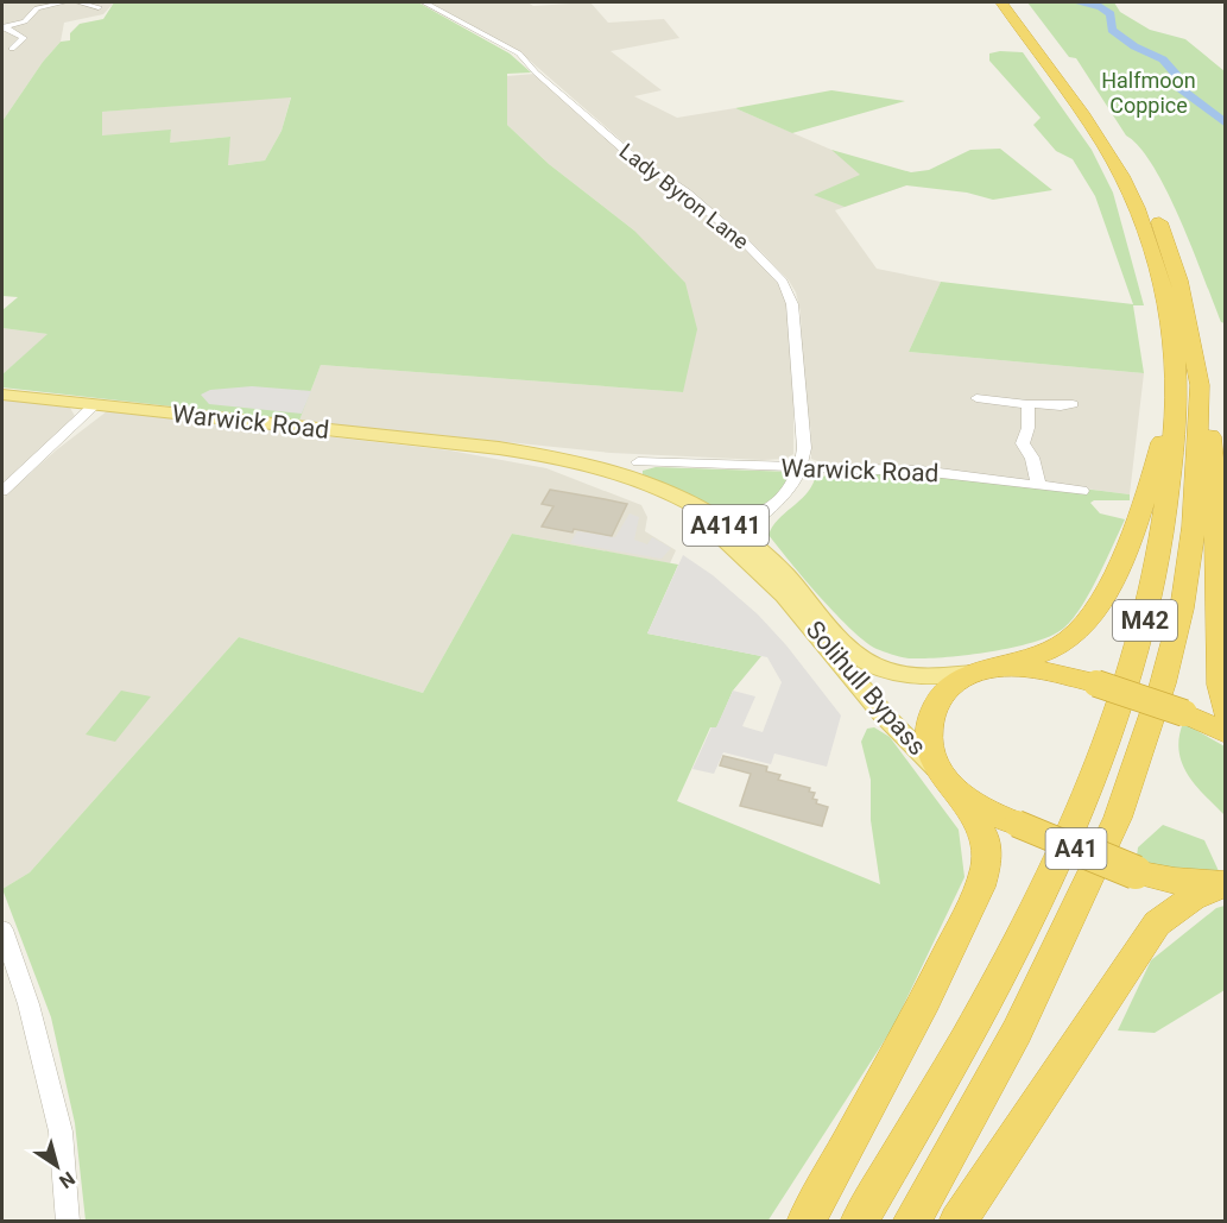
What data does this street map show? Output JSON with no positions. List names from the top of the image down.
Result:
{
  "streets": {
    "highway": ["M42", "A41"],
    "main road": ["Warwick Road", "A4141", "Solihull Bypass"],
    "street": ["Lady Byron Lane"]
  },
  "crossings": [
    ["Lady Byron Lane", "Warwick Road"],
    ["Warwick Road", "Solihull Bypass"],
    ["A4141", "Solihull Bypass"],
    ["Solihull Bypass", "A41"]
  ],
  "parks": ["Halfmoon Coppice"],
  "north": "bottom right"
}
